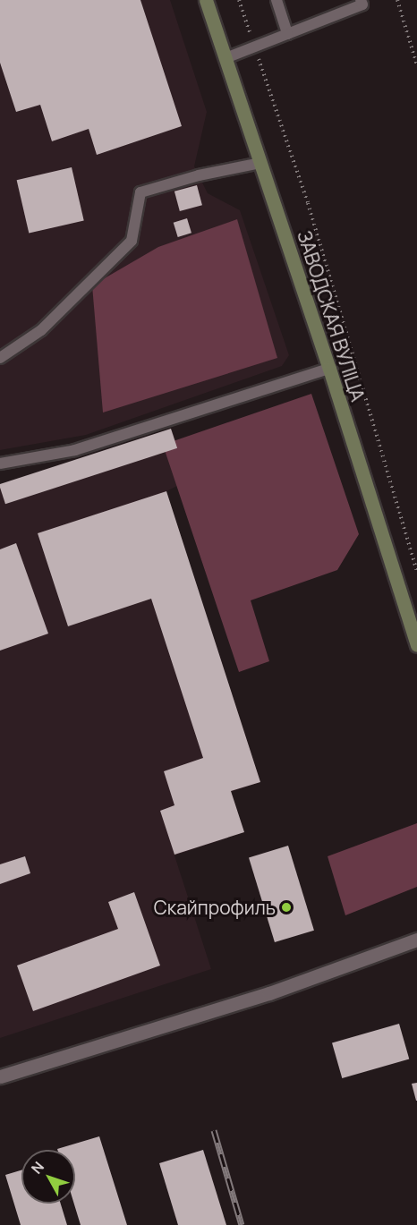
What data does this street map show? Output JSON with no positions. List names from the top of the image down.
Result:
{
  "streets": {
    "main road": ["ЗАВОДСКАЯ ВУЛІЦА"]
  },
  "places": ["Скайпрофиль"],
  "north": "top left"
}
